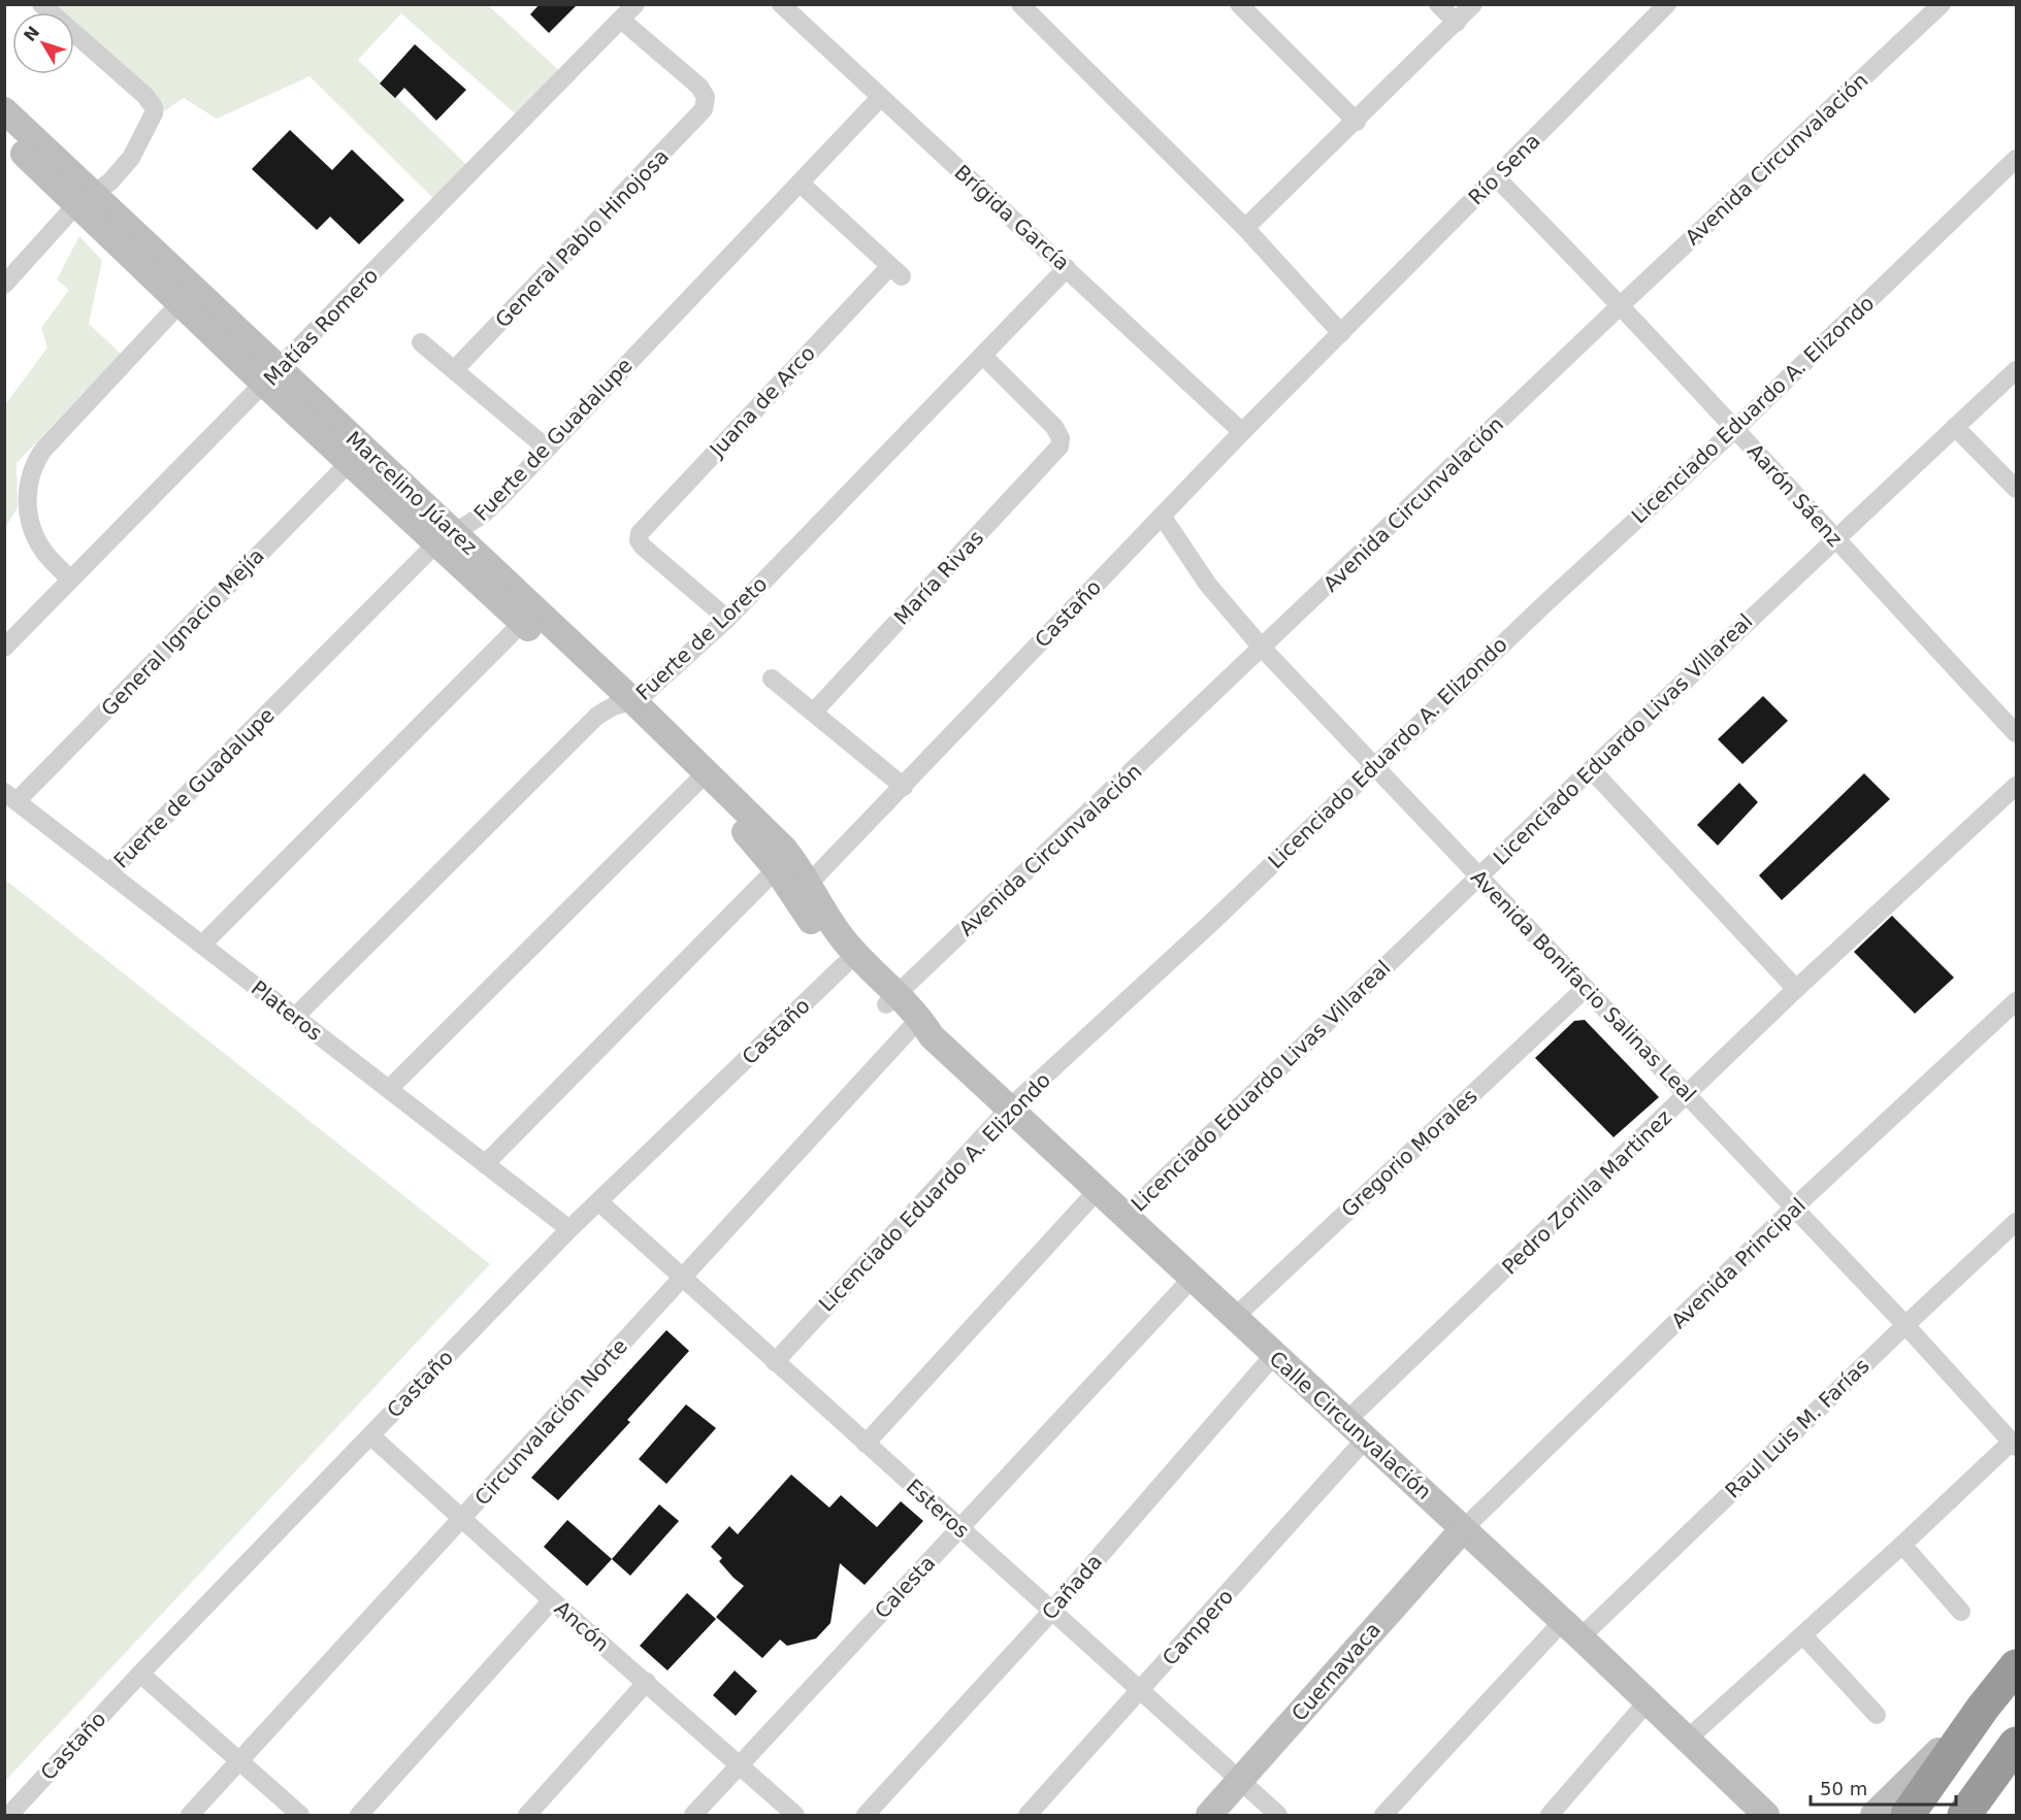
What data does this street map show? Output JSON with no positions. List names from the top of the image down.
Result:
{
  "streets": {
    "street": [
      "Avenida Circunvalación",
      "Río Sena",
      "Brígida García",
      "General Pablo Hinojosa",
      "Matías Romero",
      "Juana de Arco",
      "Licenciado Eduardo A. Elizondo",
      "Fuerte de Guadalupe",
      "Marcelino Júarez",
      "Aarón Sáenz",
      "María Rivas",
      "Castaño",
      "General Ignacio Mejía",
      "Fuerte de Loreto",
      "Licenciado Eduardo Livas Villareal",
      "Avenida Bonifacio Salinas Leal",
      "Plateros",
      "Gregorio Morales",
      "Pedro Zorilla Martinez",
      "Avenida Principal",
      "Circunvalación Norte",
      "Calle Circunvalación",
      "Raul Luis M. Farías",
      "Esteros",
      "Calesta",
      "Cañada",
      "Ancón",
      "Campero",
      "Cuernavaca"
    ]
  },
  "crossings": [
    ["Avenida Circunvalación", "Aarón Sáenz"],
    ["Avenida Circunvalación", "Avenida Bonifacio Salinas Leal"],
    ["Avenida Circunvalación", "Calle Circunvalación"],
    ["Río Sena", "Aarón Sáenz"],
    ["Río Sena", "Castaño"],
    ["Brígida García", "Fuerte de Guadalupe"],
    ["Brígida García", "Castaño"],
    ["Brígida García", "Fuerte de Loreto"],
    ["General Pablo Hinojosa", "Matías Romero"],
    ["Matías Romero", "Marcelino Júarez"],
    ["Juana de Arco", "Fuerte de Guadalupe"],
    ["Juana de Arco", "Fuerte de Loreto"],
    ["Licenciado Eduardo A. Elizondo", "Aarón Sáenz"],
    ["Licenciado Eduardo A. Elizondo", "Avenida Bonifacio Salinas Leal"],
    ["Licenciado Eduardo A. Elizondo", "Calle Circunvalación"],
    ["Licenciado Eduardo A. Elizondo", "Esteros"],
    ["Fuerte de Guadalupe", "Marcelino Júarez"],
    ["Fuerte de Guadalupe", "Plateros"],
    ["Marcelino Júarez", "Castaño"],
    ["Marcelino Júarez", "General Ignacio Mejía"],
    ["Marcelino Júarez", "Fuerte de Loreto"],
    ["Marcelino Júarez", "Calle Circunvalación"],
    ["Aarón Sáenz", "Licenciado Eduardo Livas Villareal"],
    ["María Rivas", "Fuerte de Loreto"],
    ["Castaño", "Avenida Bonifacio Salinas Leal"],
    ["Castaño", "Plateros"],
    ["Castaño", "Calle Circunvalación"],
    ["Castaño", "Esteros"],
    ["Castaño", "Ancón"],
    ["General Ignacio Mejía", "Plateros"],
    ["Fuerte de Loreto", "Plateros"],
    ["Licenciado Eduardo Livas Villareal", "Avenida Bonifacio Salinas Leal"],
    ["Licenciado Eduardo Livas Villareal", "Calle Circunvalación"],
    ["Licenciado Eduardo Livas Villareal", "Esteros"],
    ["Avenida Bonifacio Salinas Leal", "Gregorio Morales"],
    ["Avenida Bonifacio Salinas Leal", "Pedro Zorilla Martinez"],
    ["Avenida Bonifacio Salinas Leal", "Avenida Principal"],
    ["Avenida Bonifacio Salinas Leal", "Raul Luis M. Farías"],
    ["Gregorio Morales", "Calle Circunvalación"],
    ["Pedro Zorilla Martinez", "Calle Circunvalación"],
    ["Avenida Principal", "Calle Circunvalación"],
    ["Avenida Principal", "Cuernavaca"],
    ["Circunvalación Norte", "Calle Circunvalación"],
    ["Circunvalación Norte", "Esteros"],
    ["Circunvalación Norte", "Ancón"],
    ["Calle Circunvalación", "Raul Luis M. Farías"],
    ["Calle Circunvalación", "Calesta"],
    ["Calle Circunvalación", "Cañada"],
    ["Calle Circunvalación", "Campero"],
    ["Calle Circunvalación", "Cuernavaca"],
    ["Esteros", "Calesta"],
    ["Esteros", "Cañada"],
    ["Esteros", "Campero"],
    ["Esteros", "Cuernavaca"],
    ["Calesta", "Ancón"]
  ],
  "scale_bar": "50 m",
  "north": "top left"
}
